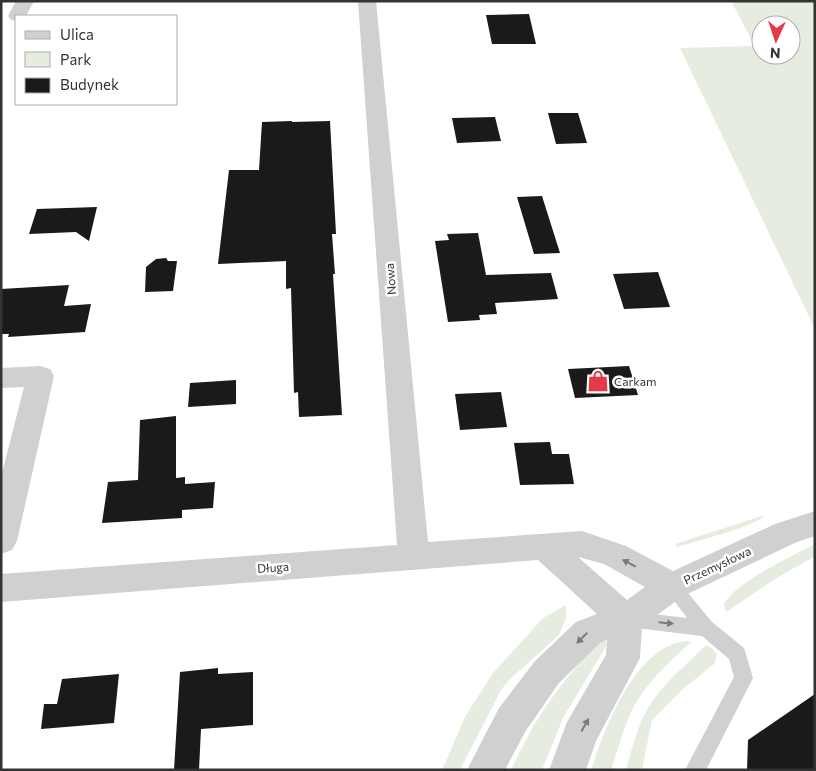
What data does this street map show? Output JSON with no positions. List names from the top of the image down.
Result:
{
  "streets": {
    "street": ["Nowa", "Przemysłowa", "Długa"]
  },
  "crossings": [
    ["Nowa", "Długa"],
    ["Przemysłowa", "Długa"]
  ],
  "places": {
    "shop": ["Carkam"]
  },
  "legend": ["Ulica", "Park", "Budynek"],
  "north": "bottom"
}
